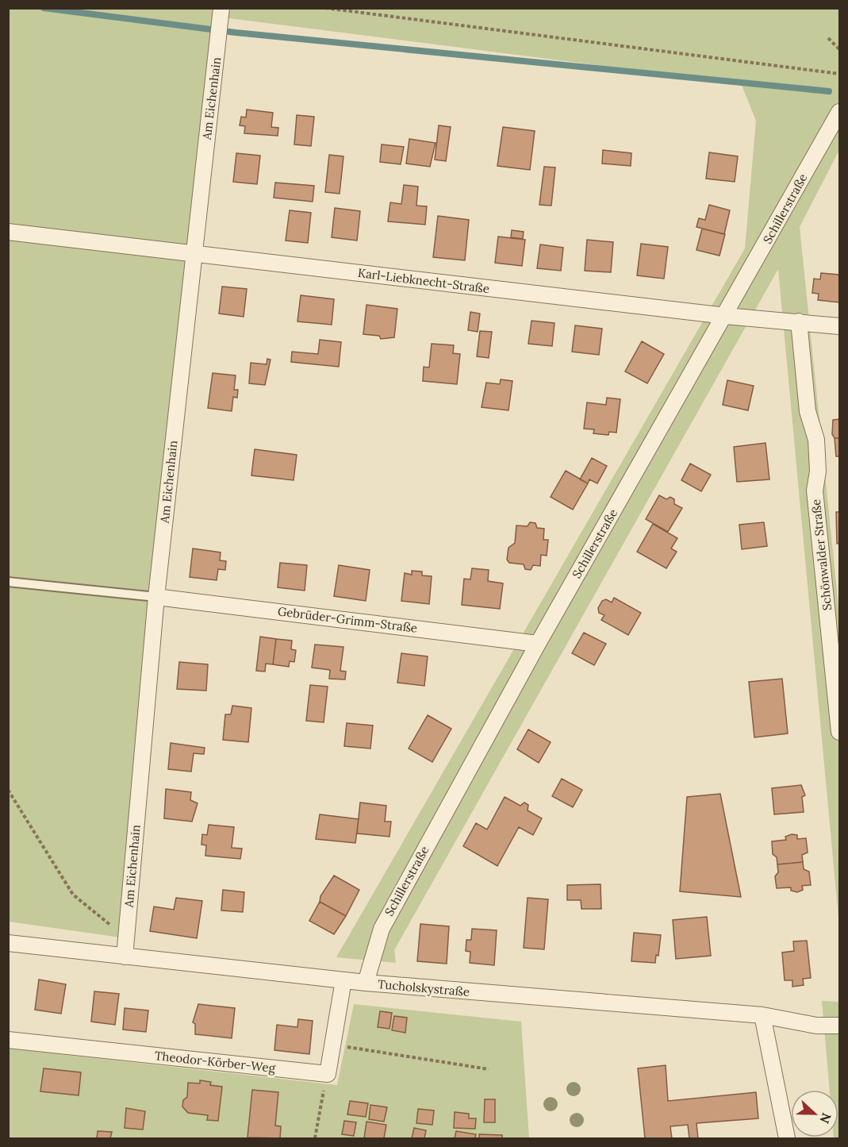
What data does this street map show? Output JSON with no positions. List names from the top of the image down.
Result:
{
  "streets": {
    "street": [
      "Am Eichenhain",
      "Schillerstraße",
      "Karl-Liebknecht-Straße",
      "Schönwalder Straße",
      "Gebrüder-Grimm-Straße",
      "Tucholskystraße",
      "Theodor-Körber-Weg"
    ]
  },
  "crossings": [
    ["Am Eichenhain", "Karl-Liebknecht-Straße"],
    ["Am Eichenhain", "Gebrüder-Grimm-Straße"],
    ["Am Eichenhain", "Tucholskystraße"],
    ["Schillerstraße", "Karl-Liebknecht-Straße"],
    ["Schillerstraße", "Gebrüder-Grimm-Straße"],
    ["Schillerstraße", "Tucholskystraße"],
    ["Karl-Liebknecht-Straße", "Schönwalder Straße"]
  ],
  "north": "right"
}
